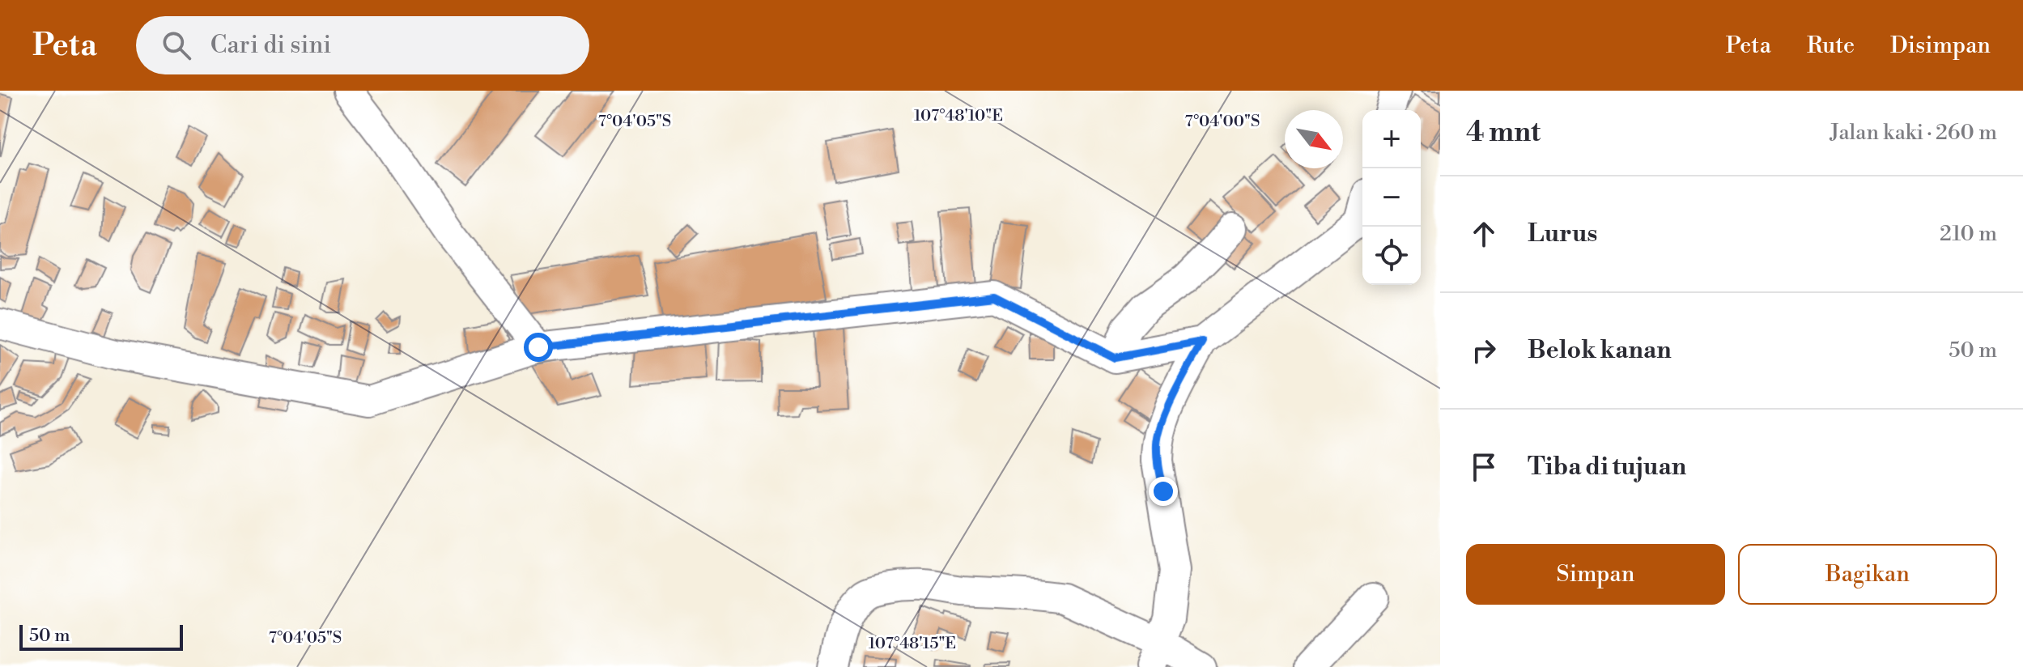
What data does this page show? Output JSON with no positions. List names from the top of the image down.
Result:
{
  "scale_bar": "50 m",
  "north": "bottom right",
  "page": {
    "header": "Peta",
    "search": "Cari di sini",
    "nav": ["Peta", "Rute", "Disimpan"],
    "heading": ["4 mnt", "Jalan kaki · 260 m"],
    "map_buttons": ["+", "−"],
    "list": [
      ["Lurus", "210 m"],
      ["Belok kanan", "50 m"],
      "Tiba di tujuan"
    ],
    "buttons": ["Simpan", "Bagikan"],
    "scale": "50 m"
  },
  "coordinates": [
    "107°48'10\"E",
    "7°04'05\"S",
    "7°04'00\"S",
    "107°48'15\"E"
  ]
}
